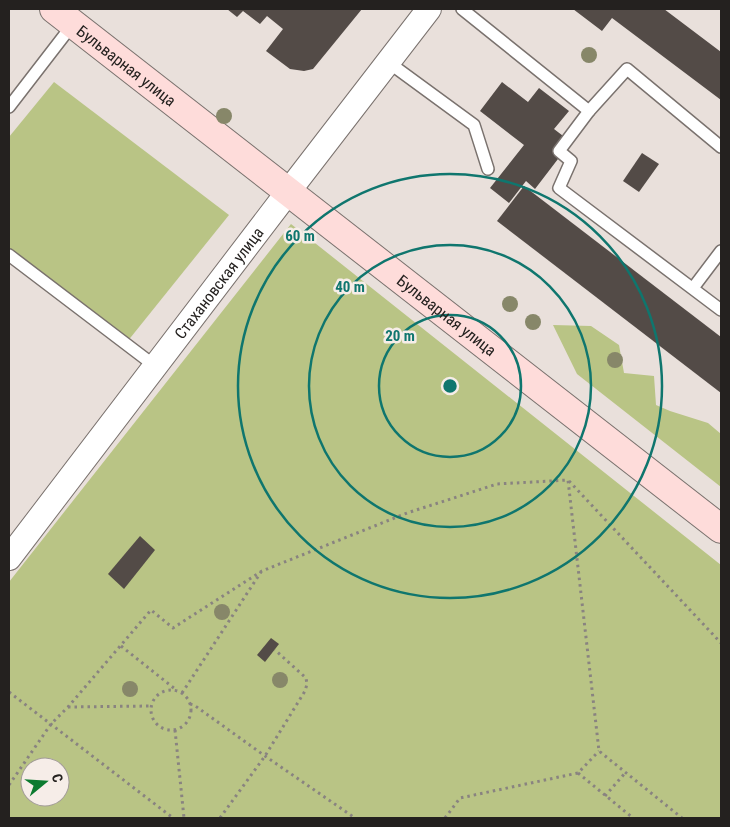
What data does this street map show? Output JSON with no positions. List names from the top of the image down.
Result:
{
  "streets": {
    "main road": ["Бульварная улица"],
    "street": ["Стахановская улица"]
  },
  "crossings": [
    ["Бульварная улица", "Стахановская улица"]
  ],
  "north": "right",
  "rings": ["60 m", "40 m", "20 m"]
}
